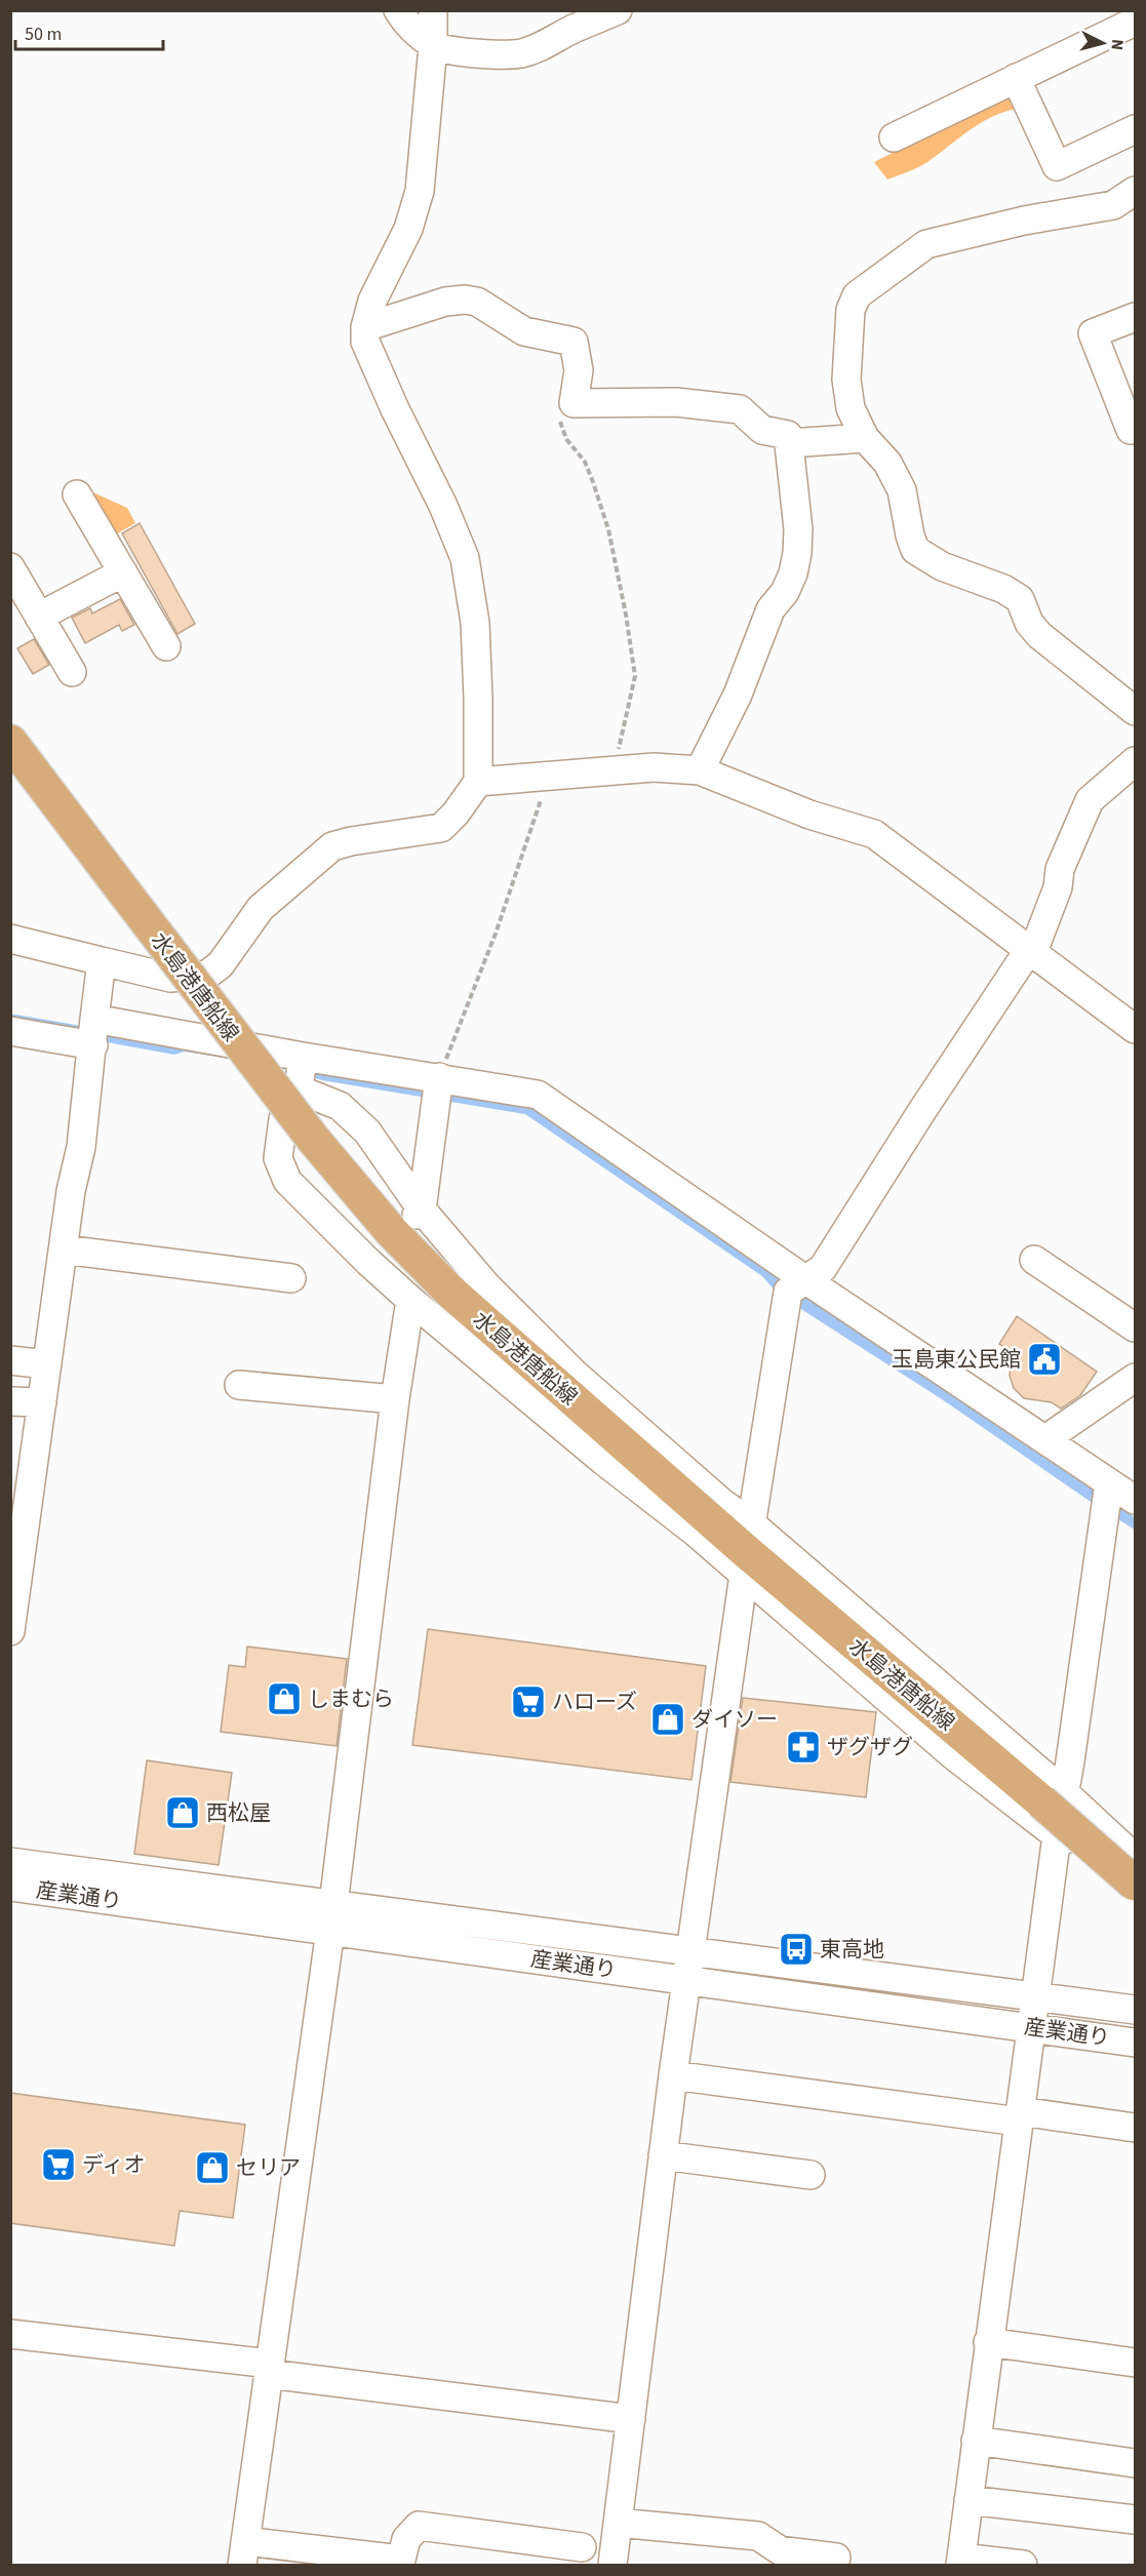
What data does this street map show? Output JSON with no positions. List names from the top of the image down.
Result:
{
  "streets": {
    "main road": ["水島港唐船線"],
    "street": ["産業通り"]
  },
  "places": {
    "public building": ["玉島東公民館"],
    "shop": [
      "しまむら",
      "ダイソー",
      "西松屋",
      "セリア"
    ],
    "supermarket": ["ハローズ", "ディオ"],
    "pharmacy": ["ザグザグ"],
    "bus stop": ["東高地"]
  },
  "scale_bar": "50 m",
  "north": "right"
}
